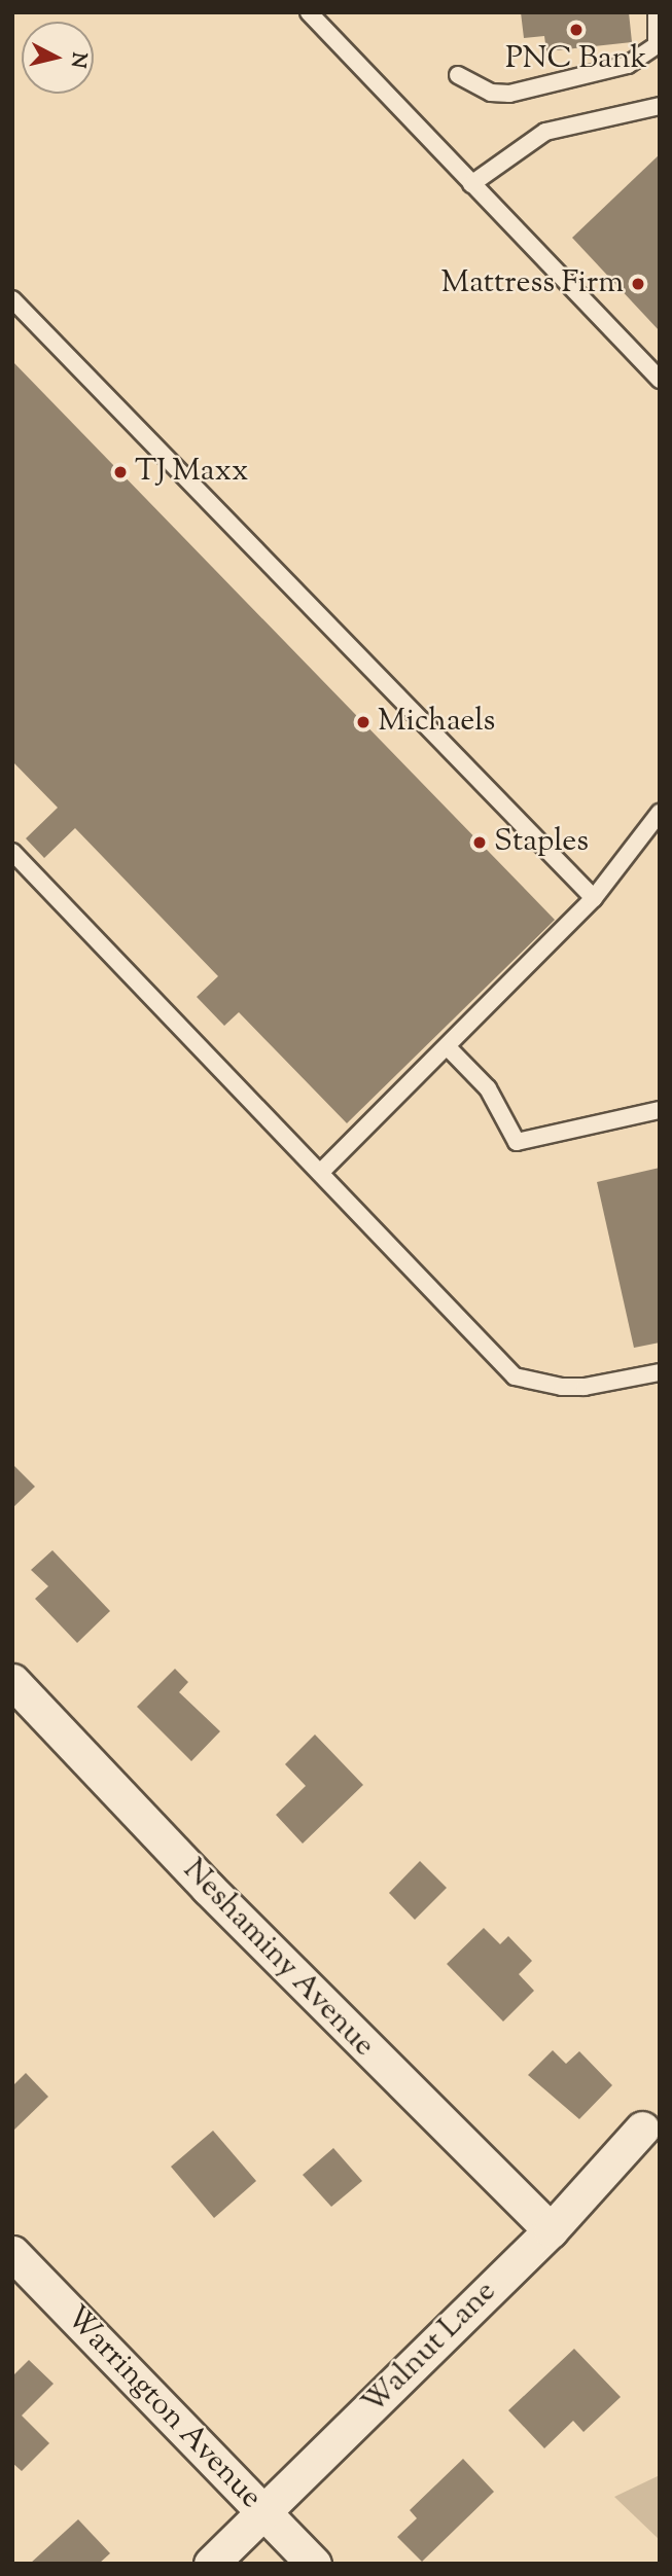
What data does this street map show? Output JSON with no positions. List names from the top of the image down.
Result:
{
  "streets": {
    "street": ["Neshaminy Avenue", "Walnut Lane", "Warrington Avenue"]
  },
  "crossings": [
    ["Neshaminy Avenue", "Walnut Lane"],
    ["Walnut Lane", "Warrington Avenue"]
  ],
  "places": [
    "PNC Bank",
    "Mattress Firm",
    "TJ Maxx",
    "Michaels",
    "Staples"
  ],
  "north": "right"
}
